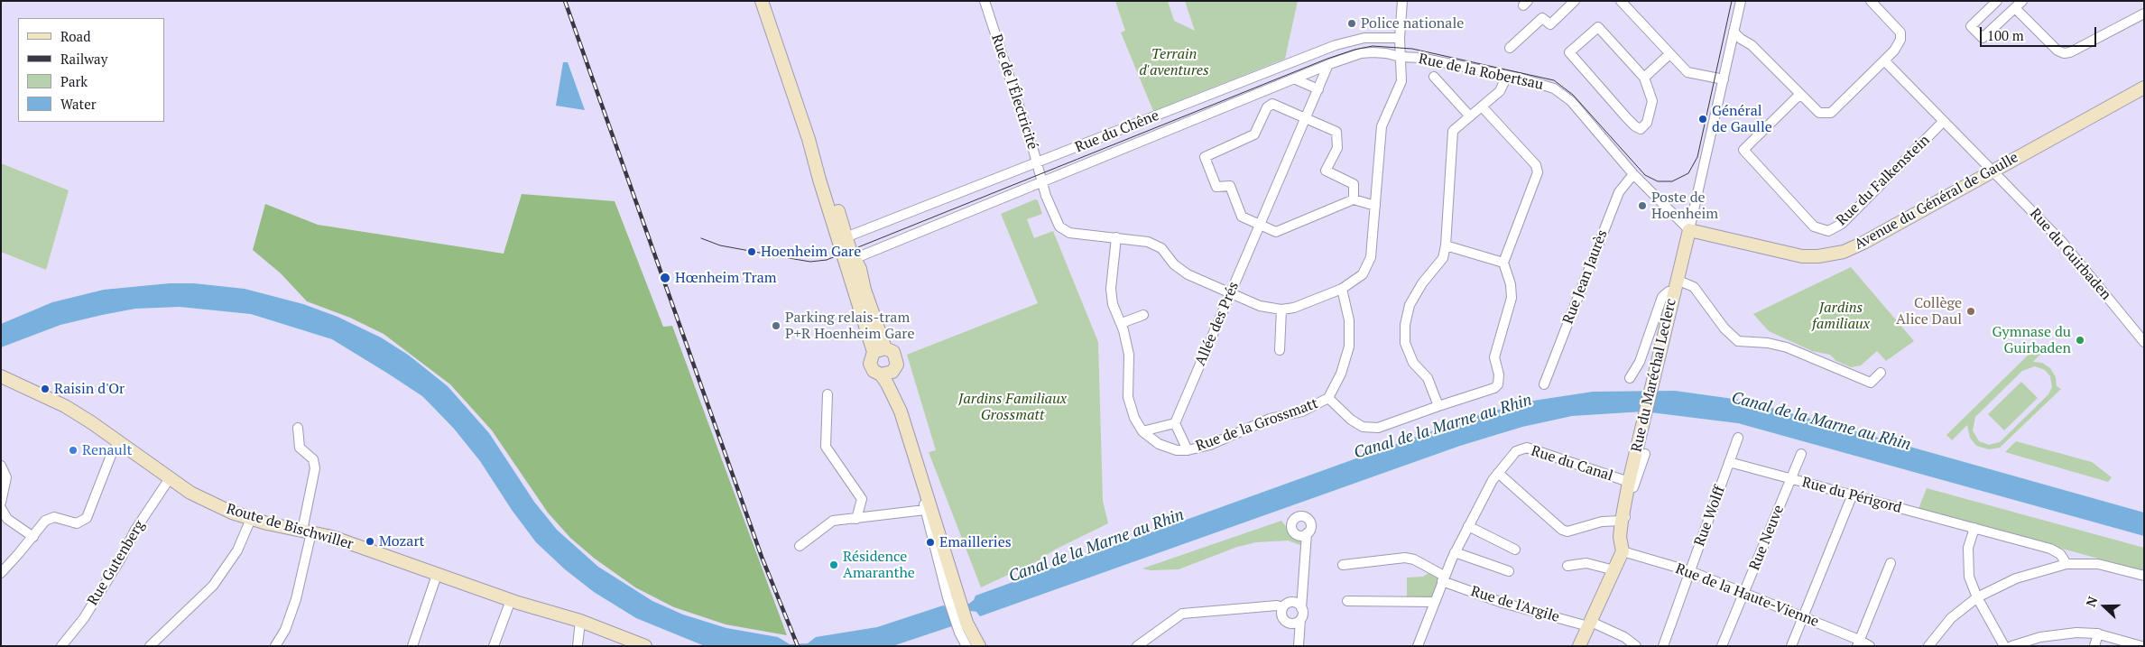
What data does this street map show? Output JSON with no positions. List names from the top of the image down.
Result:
{
  "streets": {
    "main road": ["Avenue du Général de Gaulle", "Rue du Maréchal Leclerc", "Route de Bischwiller"],
    "street": [
      "Rue de la Robertsau",
      "Rue de l'Électricité",
      "Rue du Chêne",
      "Rue du Falkenstein",
      "Rue du Guirbaden",
      "Rue Jean Jaurès",
      "Allée des Prés",
      "Rue de la Grossmatt",
      "Rue du Canal",
      "Rue du Périgord",
      "Rue Wolff",
      "Rue Neuve",
      "Rue Gutenberg",
      "Rue de la Haute-Vienne",
      "Rue de l'Argile"
    ]
  },
  "crossings": [
    ["Rue de la Robertsau", "Rue du Chêne"],
    ["Rue de la Robertsau", "Avenue du Général de Gaulle"],
    ["Rue de la Robertsau", "Rue Jean Jaurès"],
    ["Rue de la Robertsau", "Rue du Maréchal Leclerc"],
    ["Rue de l'Électricité", "Rue du Chêne"],
    ["Rue de l'Électricité", "Allée des Prés"],
    ["Rue de l'Électricité", "Rue de la Grossmatt"],
    ["Rue du Falkenstein", "Rue du Guirbaden"],
    ["Avenue du Général de Gaulle", "Rue du Guirbaden"],
    ["Avenue du Général de Gaulle", "Rue du Maréchal Leclerc"],
    ["Rue du Maréchal Leclerc", "Rue du Canal"],
    ["Rue du Maréchal Leclerc", "Rue de la Haute-Vienne"],
    ["Rue du Maréchal Leclerc", "Rue de l'Argile"],
    ["Rue du Canal", "Rue de l'Argile"],
    ["Rue du Périgord", "Rue Wolff"],
    ["Rue du Périgord", "Rue Neuve"],
    ["Rue Wolff", "Rue de la Haute-Vienne"],
    ["Route de Bischwiller", "Rue Gutenberg"],
    ["Rue Neuve", "Rue de la Haute-Vienne"]
  ],
  "water": ["Canal de la Marne au Rhin"],
  "parks": ["Terrain d'aventures", "Jardins familiaux", "Jardins Familiaux Grossmatt"],
  "places": [
    "Police nationale",
    "Général de Gaulle",
    "Poste de Hoenheim",
    "Hoenheim Gare",
    "Hœnheim Tram",
    "Collège Alice Daul",
    "Parking relais-tram P+R Hoenheim Gare",
    "Gymnase du Guirbaden",
    "Raisin d'Or",
    "Renault",
    "Mozart",
    "Emailleries",
    "Résidence Amaranthe"
  ],
  "legend": [
    "Road",
    "Railway",
    "Park",
    "Water"
  ],
  "scale_bar": "100 m",
  "north": "left"
}
